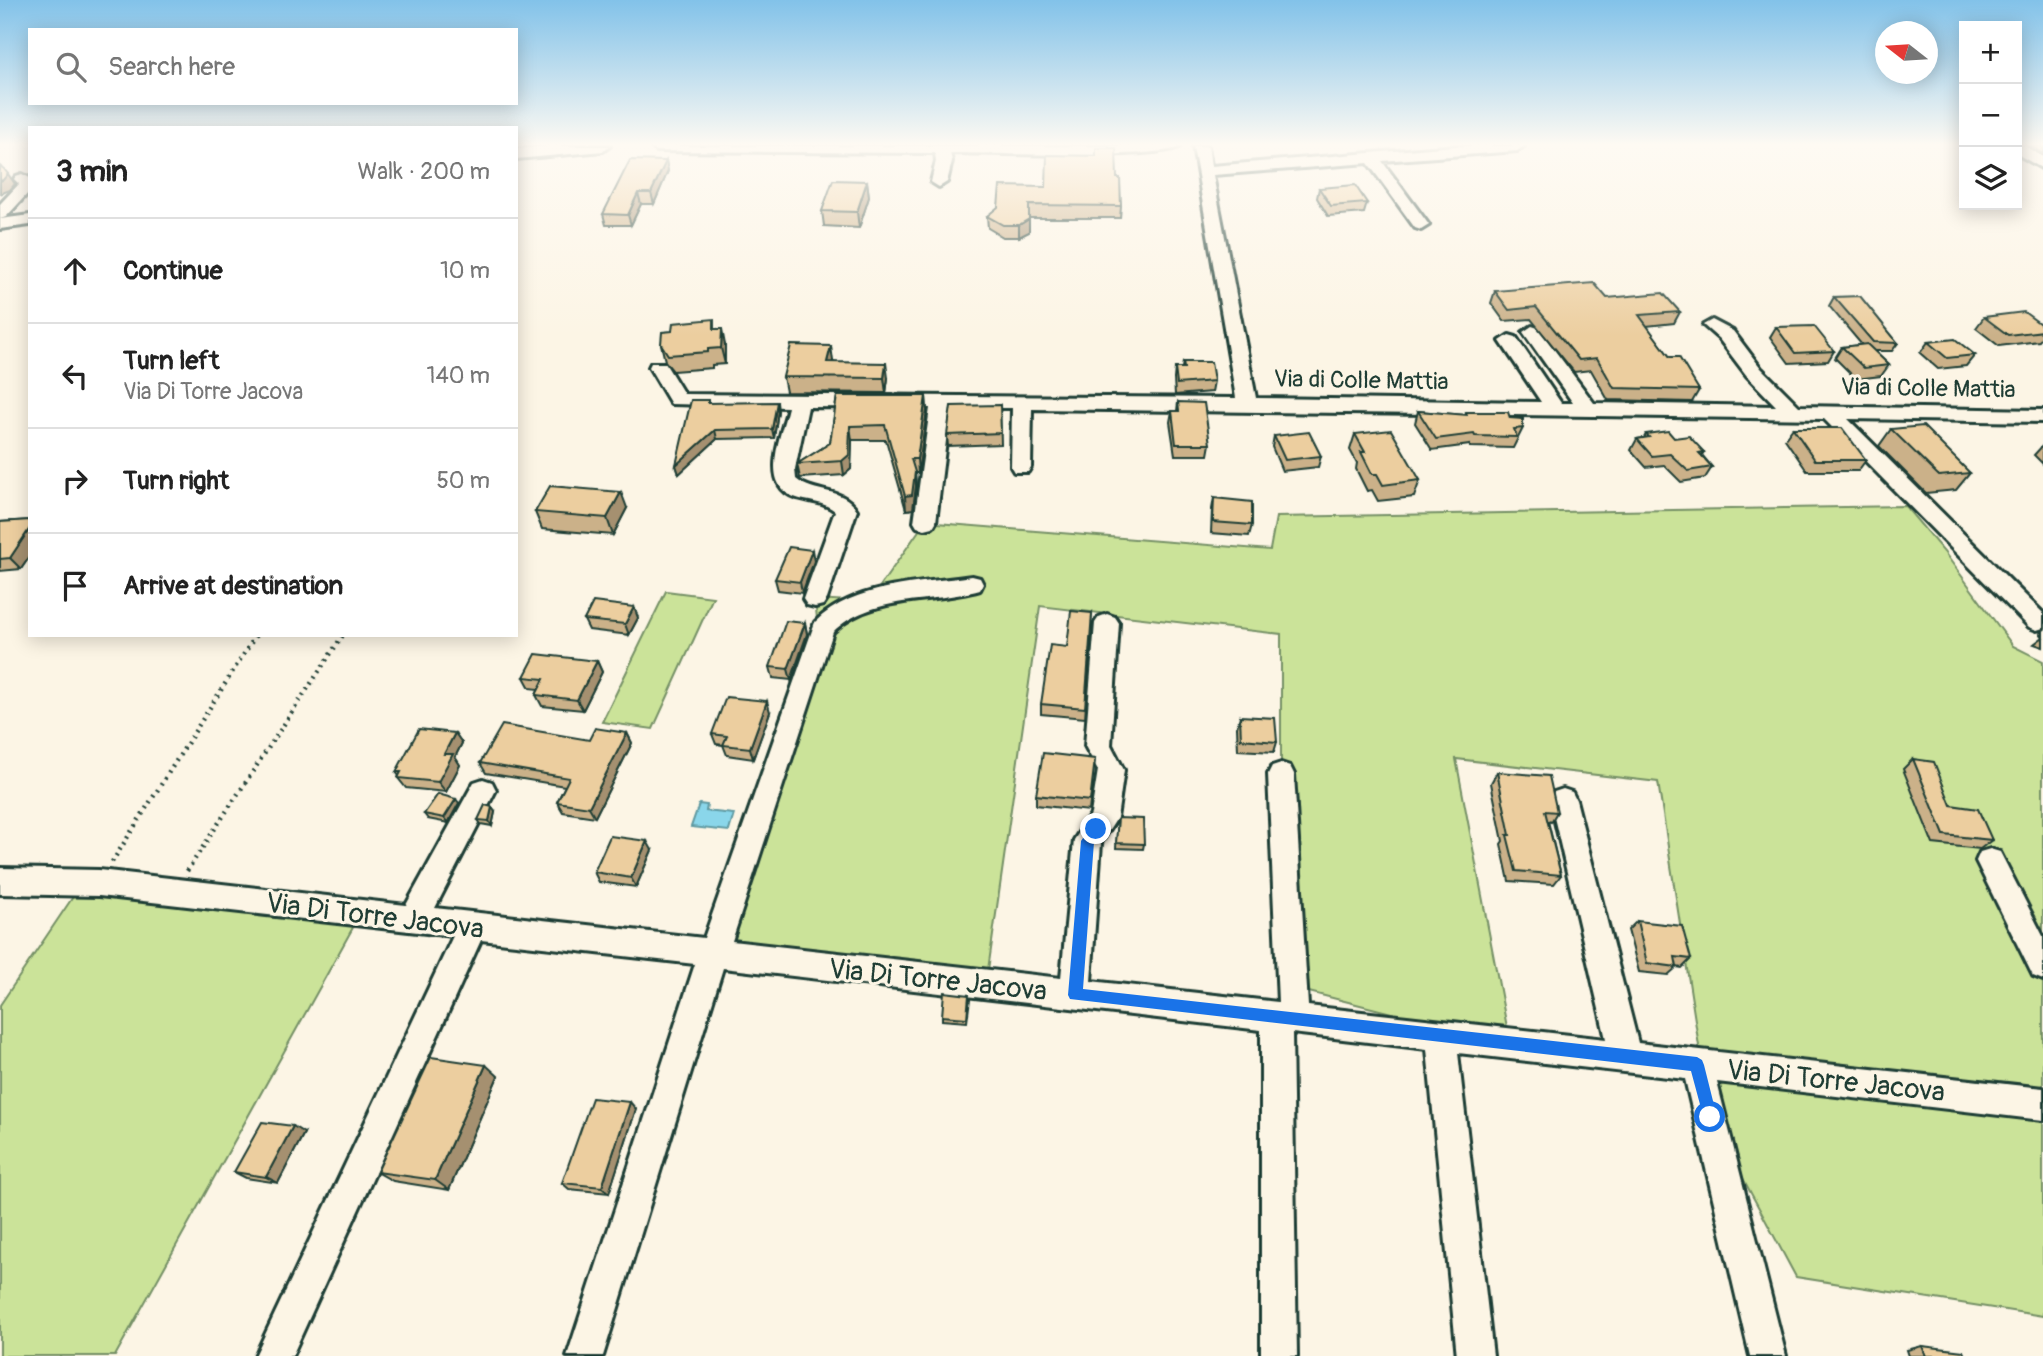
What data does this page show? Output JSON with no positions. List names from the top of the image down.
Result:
{
  "streets": {
    "street": ["Via di Colle Mattia", "Via Di Torre Jacova"]
  },
  "north": "left",
  "page": {
    "map_buttons": ["+", "−"],
    "search": "Search here",
    "heading": ["3 min", "Walk · 200 m"],
    "list": [
      ["Continue", "10 m"],
      ["Turn left", "Via Di Torre Jacova", "140 m"],
      ["Turn right", "50 m"],
      "Arrive at destination"
    ]
  }
}
